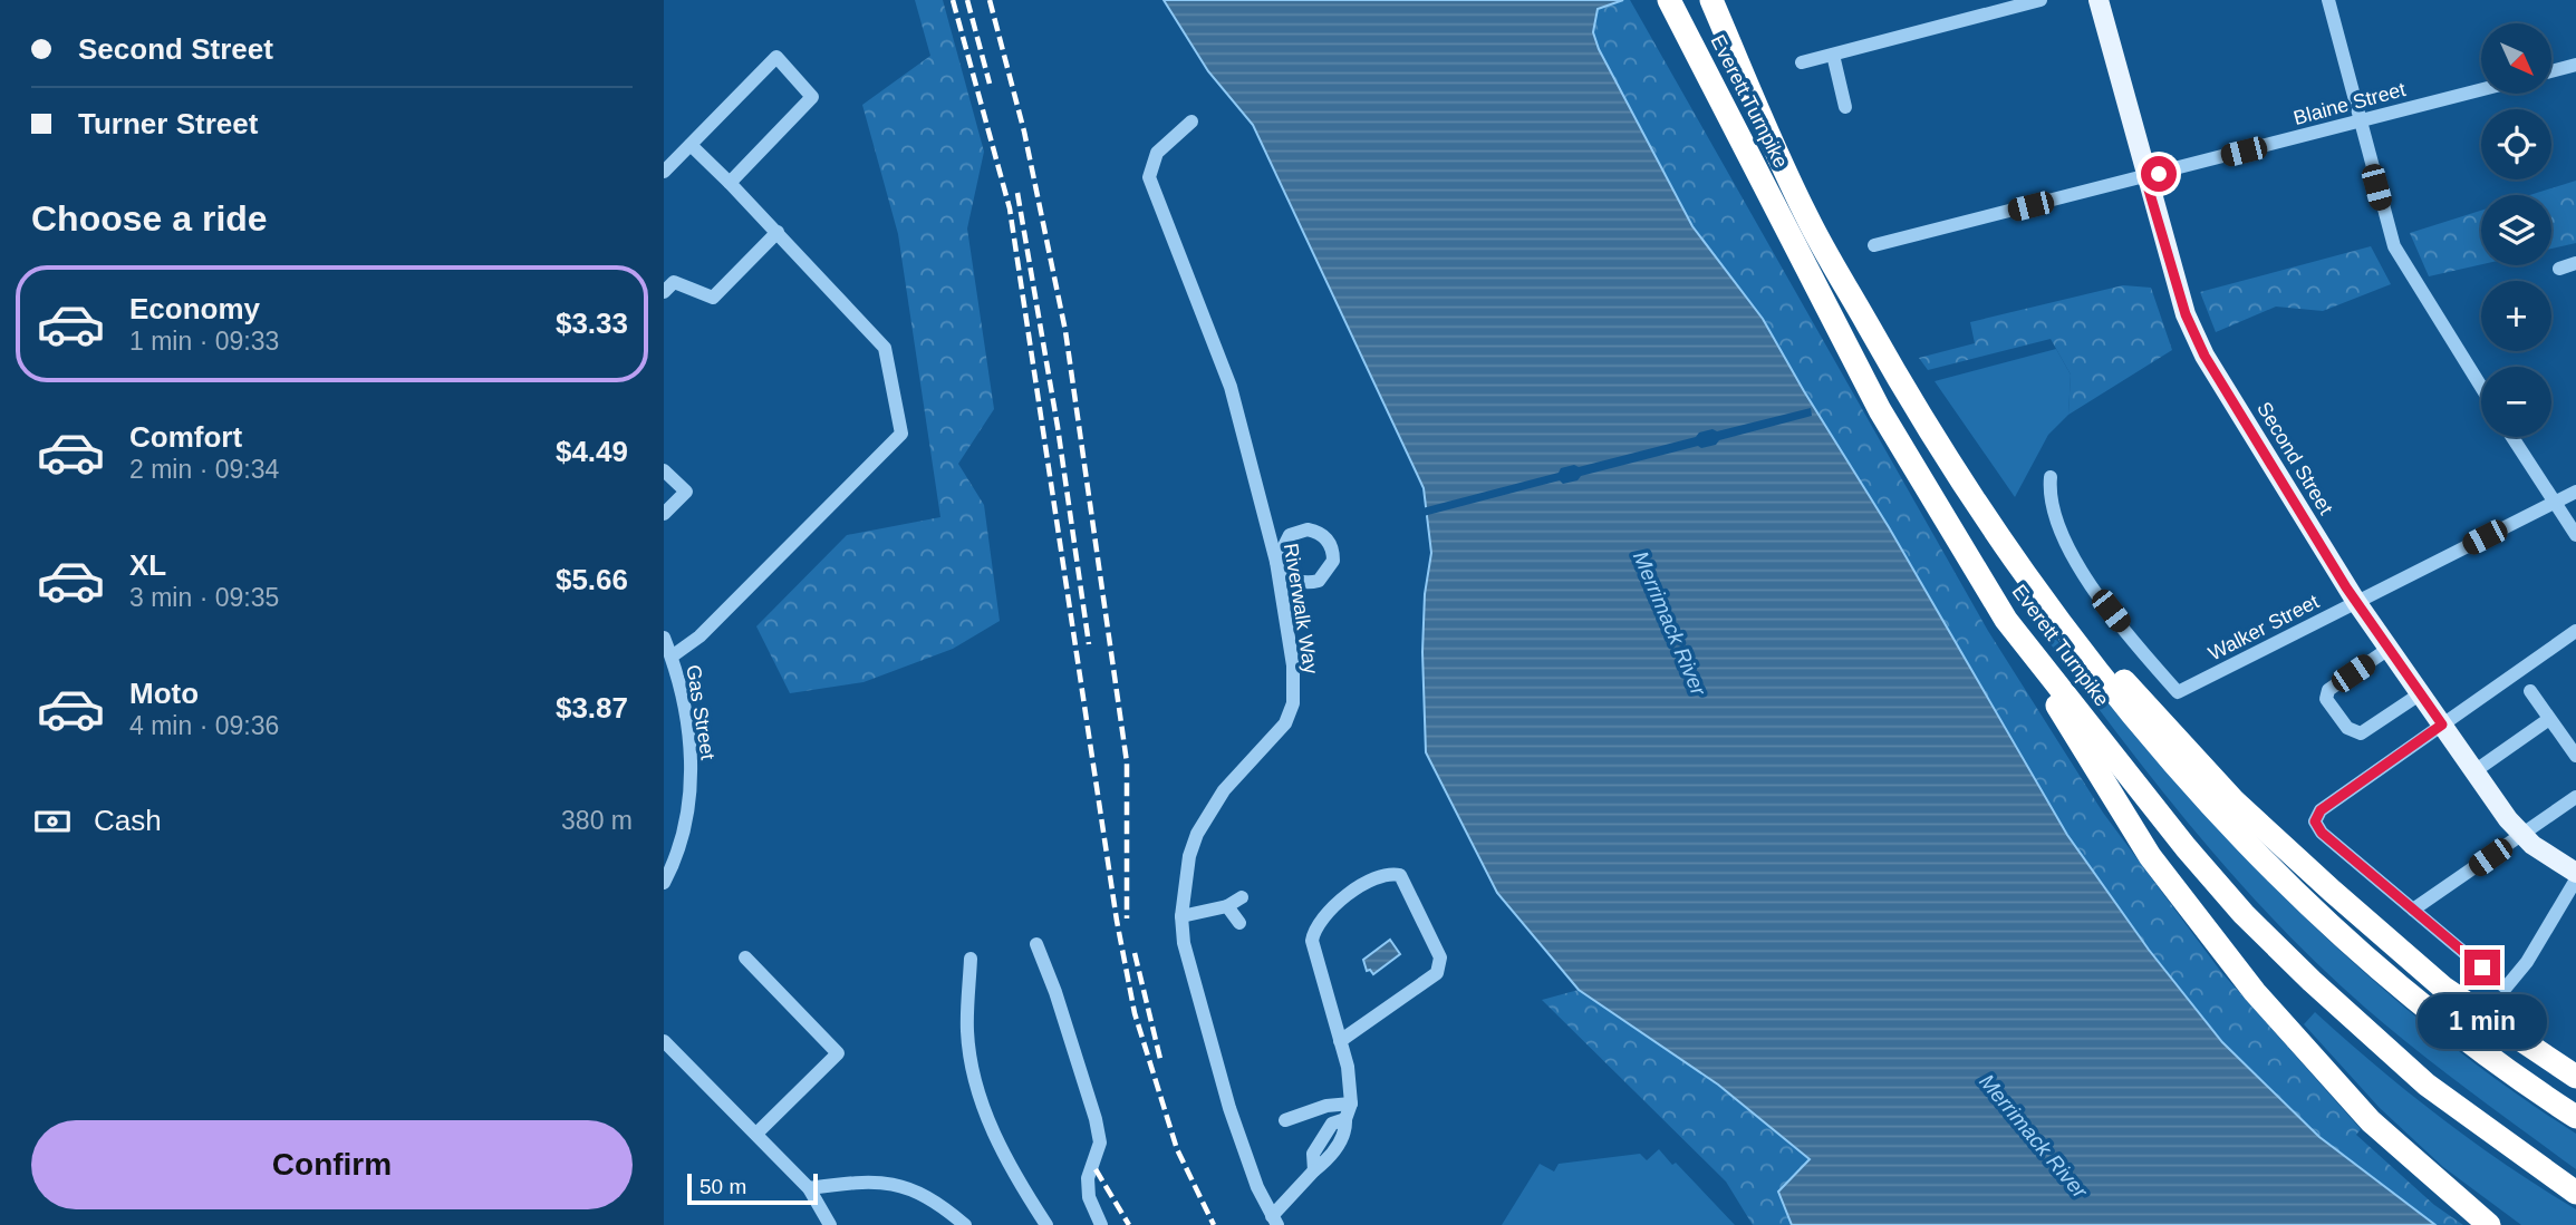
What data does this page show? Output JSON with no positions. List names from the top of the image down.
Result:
{
  "streets": {
    "highway": ["Everett Turnpike"],
    "main road": ["Second Street"],
    "street": [
      "Blaine Street",
      "Riverwalk Way",
      "Walker Street",
      "Gas Street"
    ]
  },
  "crossings": [
    ["Blaine Street", "Second Street"],
    ["Second Street", "Walker Street"]
  ],
  "water": ["Merrimack River"],
  "scale_bar": "50 m",
  "north": "bottom right",
  "page": {
    "banner": ["Second Street", "Turner Street"],
    "map_buttons": ["+", "−"],
    "heading": "Choose a ride",
    "list": [
      {
        "name": "Economy",
        "note": "1 min · 09:33",
        "value": "$3.33"
      },
      {
        "name": "Comfort",
        "note": "2 min · 09:34",
        "value": "$4.49"
      },
      {
        "name": "XL",
        "note": "3 min · 09:35",
        "value": "$5.66"
      },
      {
        "name": "Moto",
        "note": "4 min · 09:36",
        "value": "$3.87"
      }
    ],
    "pay": ["Cash", "380 m"],
    "bubble": "1 min",
    "buttons": "Confirm",
    "scale": "50 m"
  }
}
